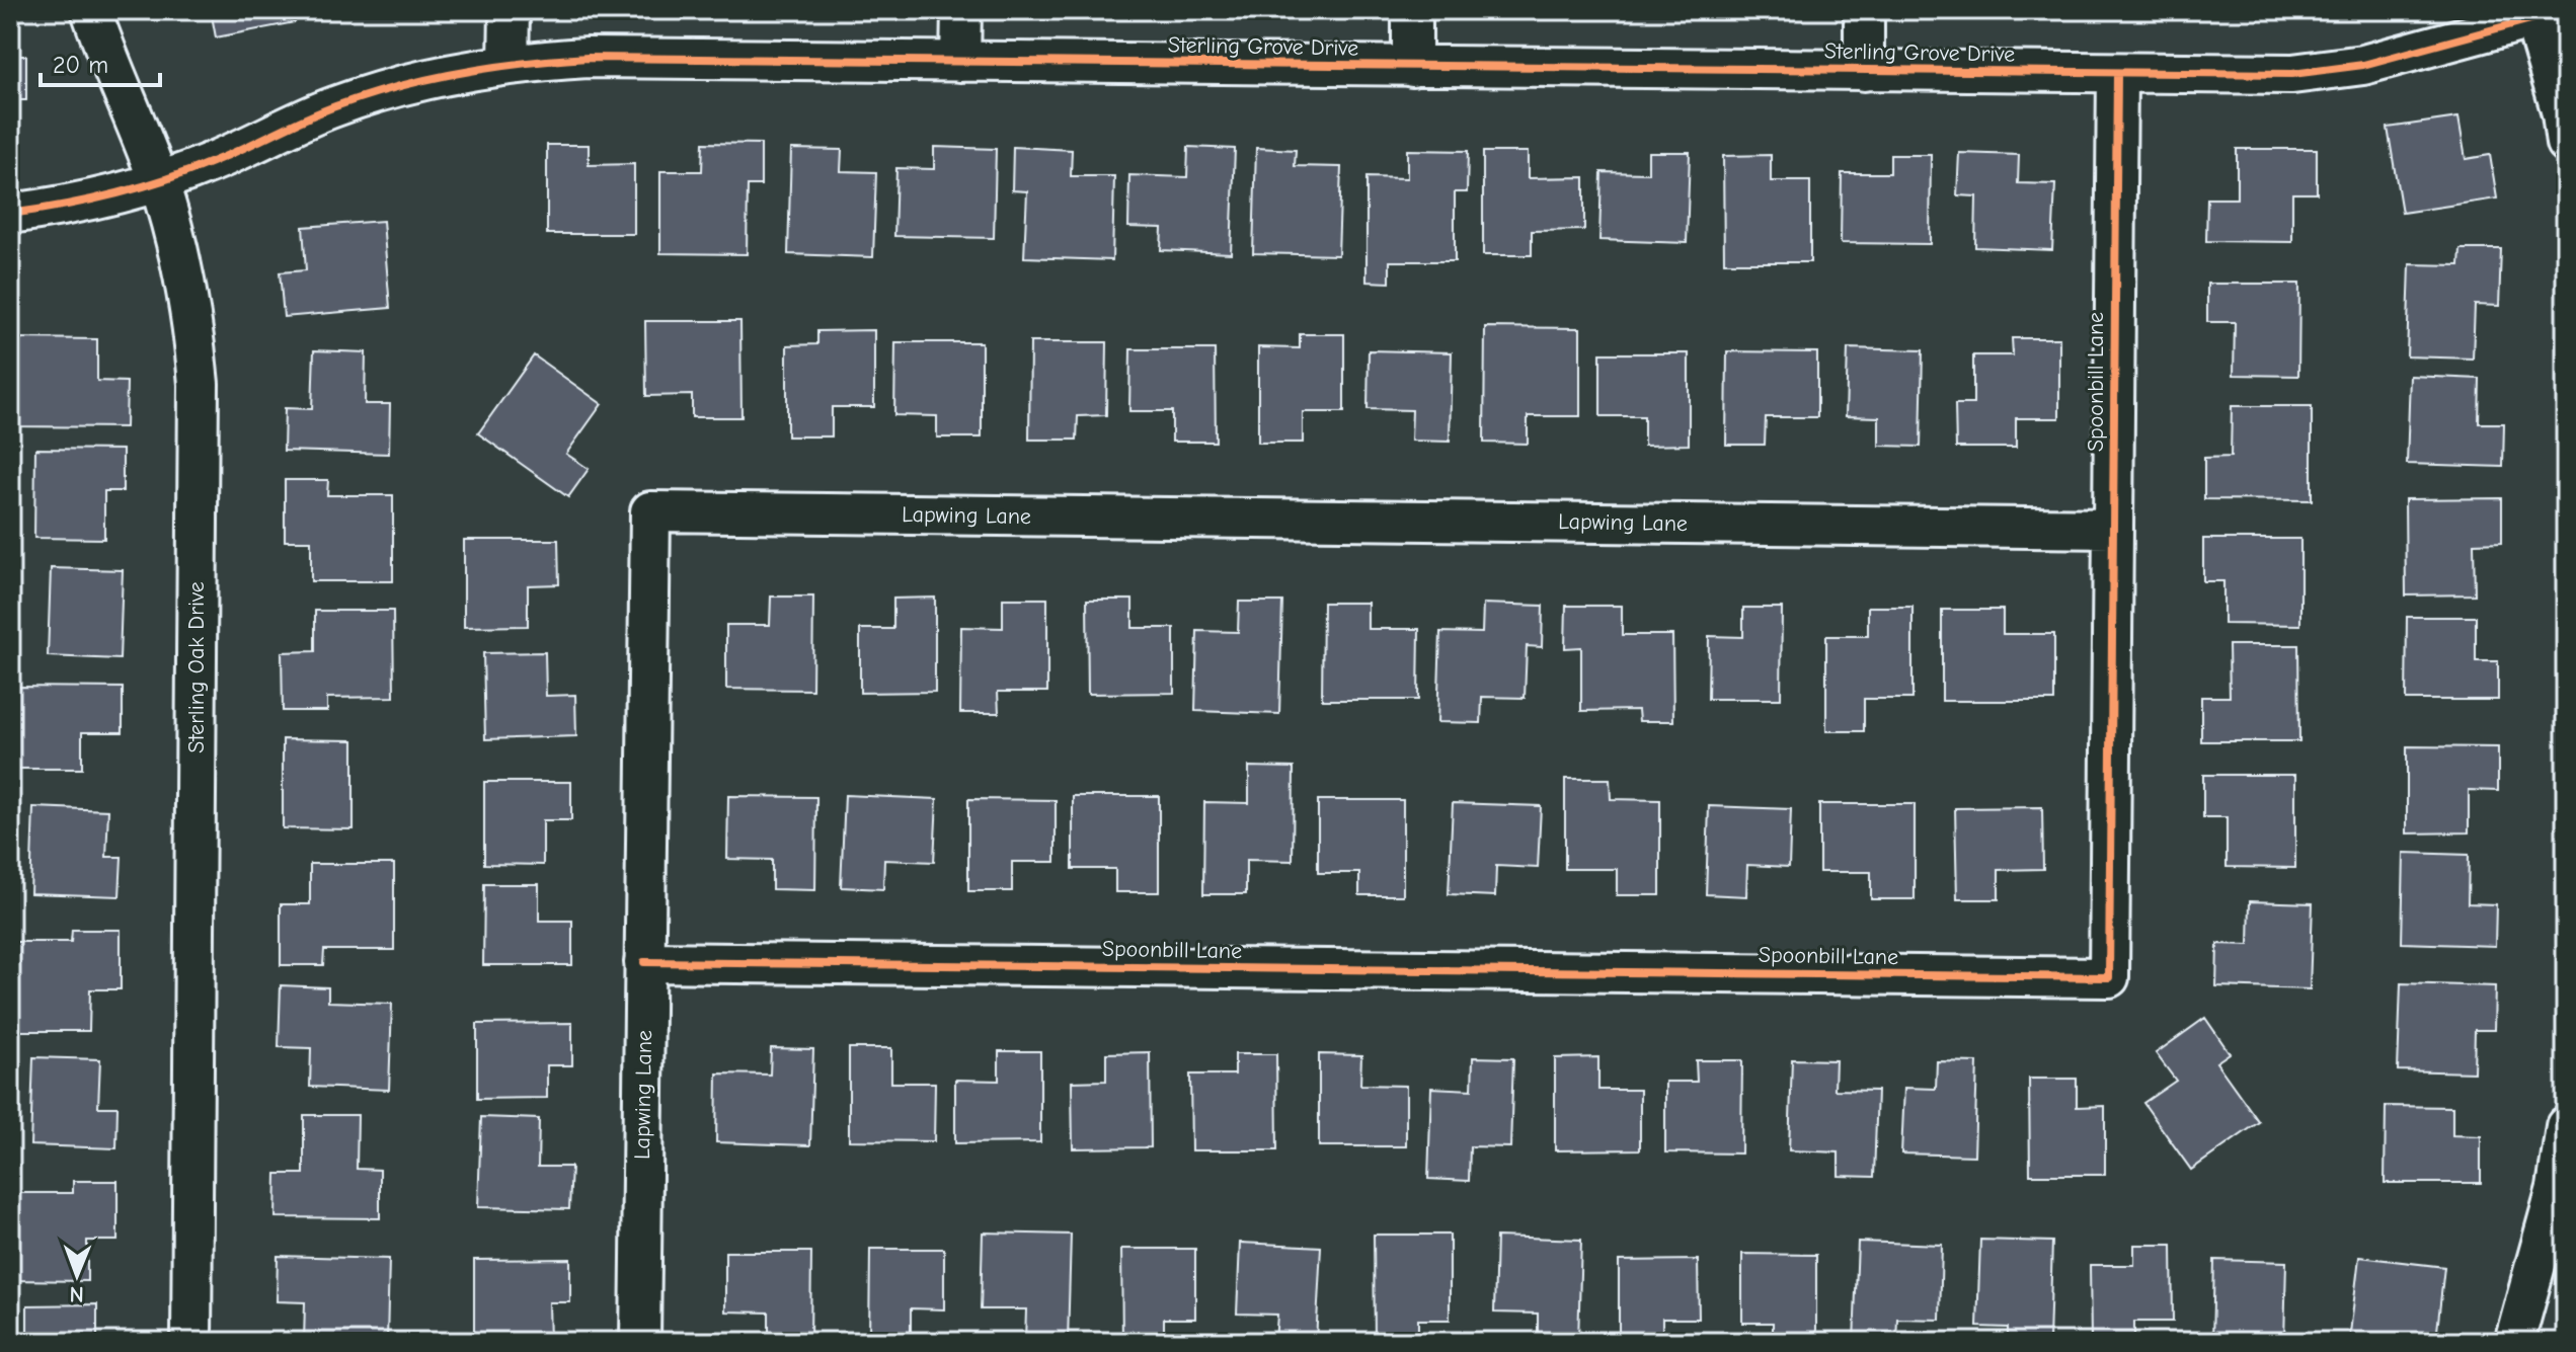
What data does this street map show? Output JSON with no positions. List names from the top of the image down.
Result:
{
  "streets": {
    "street": [
      "Sterling Grove Drive",
      "Spoonbill Lane",
      "Lapwing Lane",
      "Sterling Oak Drive"
    ]
  },
  "crossings": [
    ["Sterling Grove Drive", "Spoonbill Lane"],
    ["Sterling Grove Drive", "Sterling Oak Drive"],
    ["Spoonbill Lane", "Lapwing Lane"]
  ],
  "scale_bar": "20 m",
  "north": "bottom"
}
